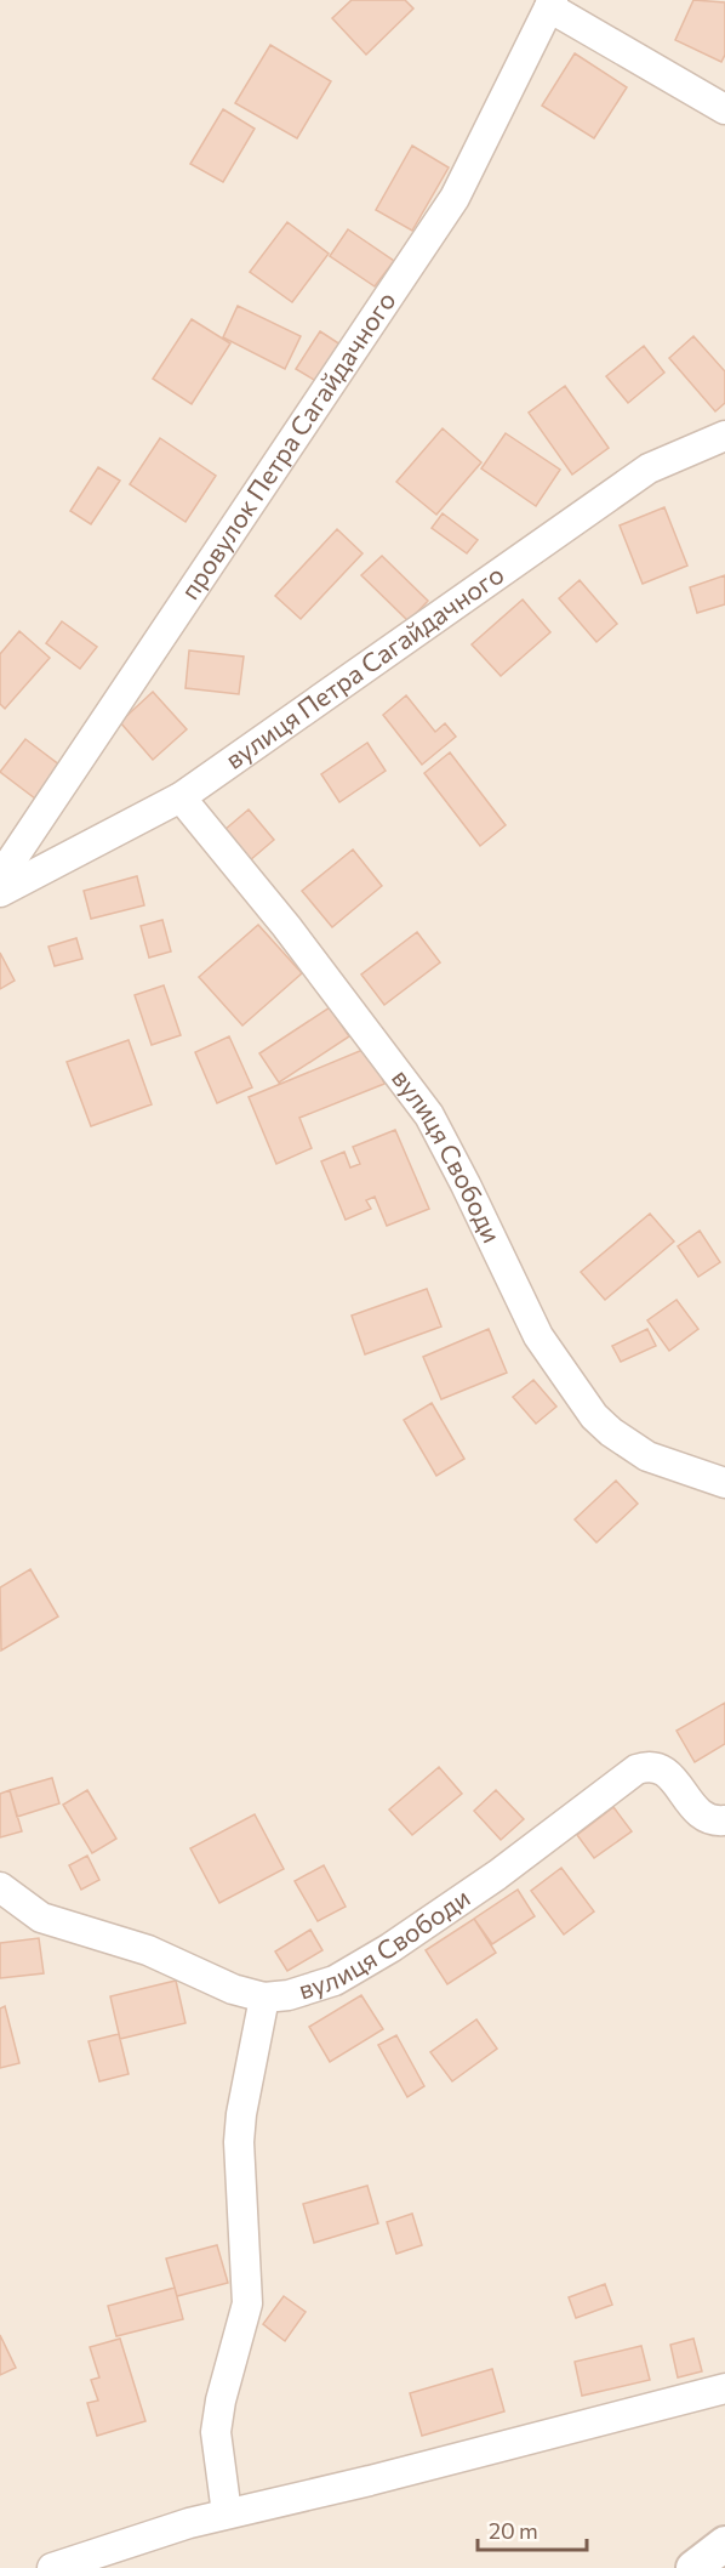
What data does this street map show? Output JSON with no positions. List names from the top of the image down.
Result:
{
  "streets": {
    "street": ["провулок Петра Сагайдачного", "вулиця Петра Сагайдачного", "вулиця Свободи"]
  },
  "crossings": [
    ["вулиця Петра Сагайдачного", "вулиця Свободи"]
  ],
  "scale_bar": "20 m"
}
